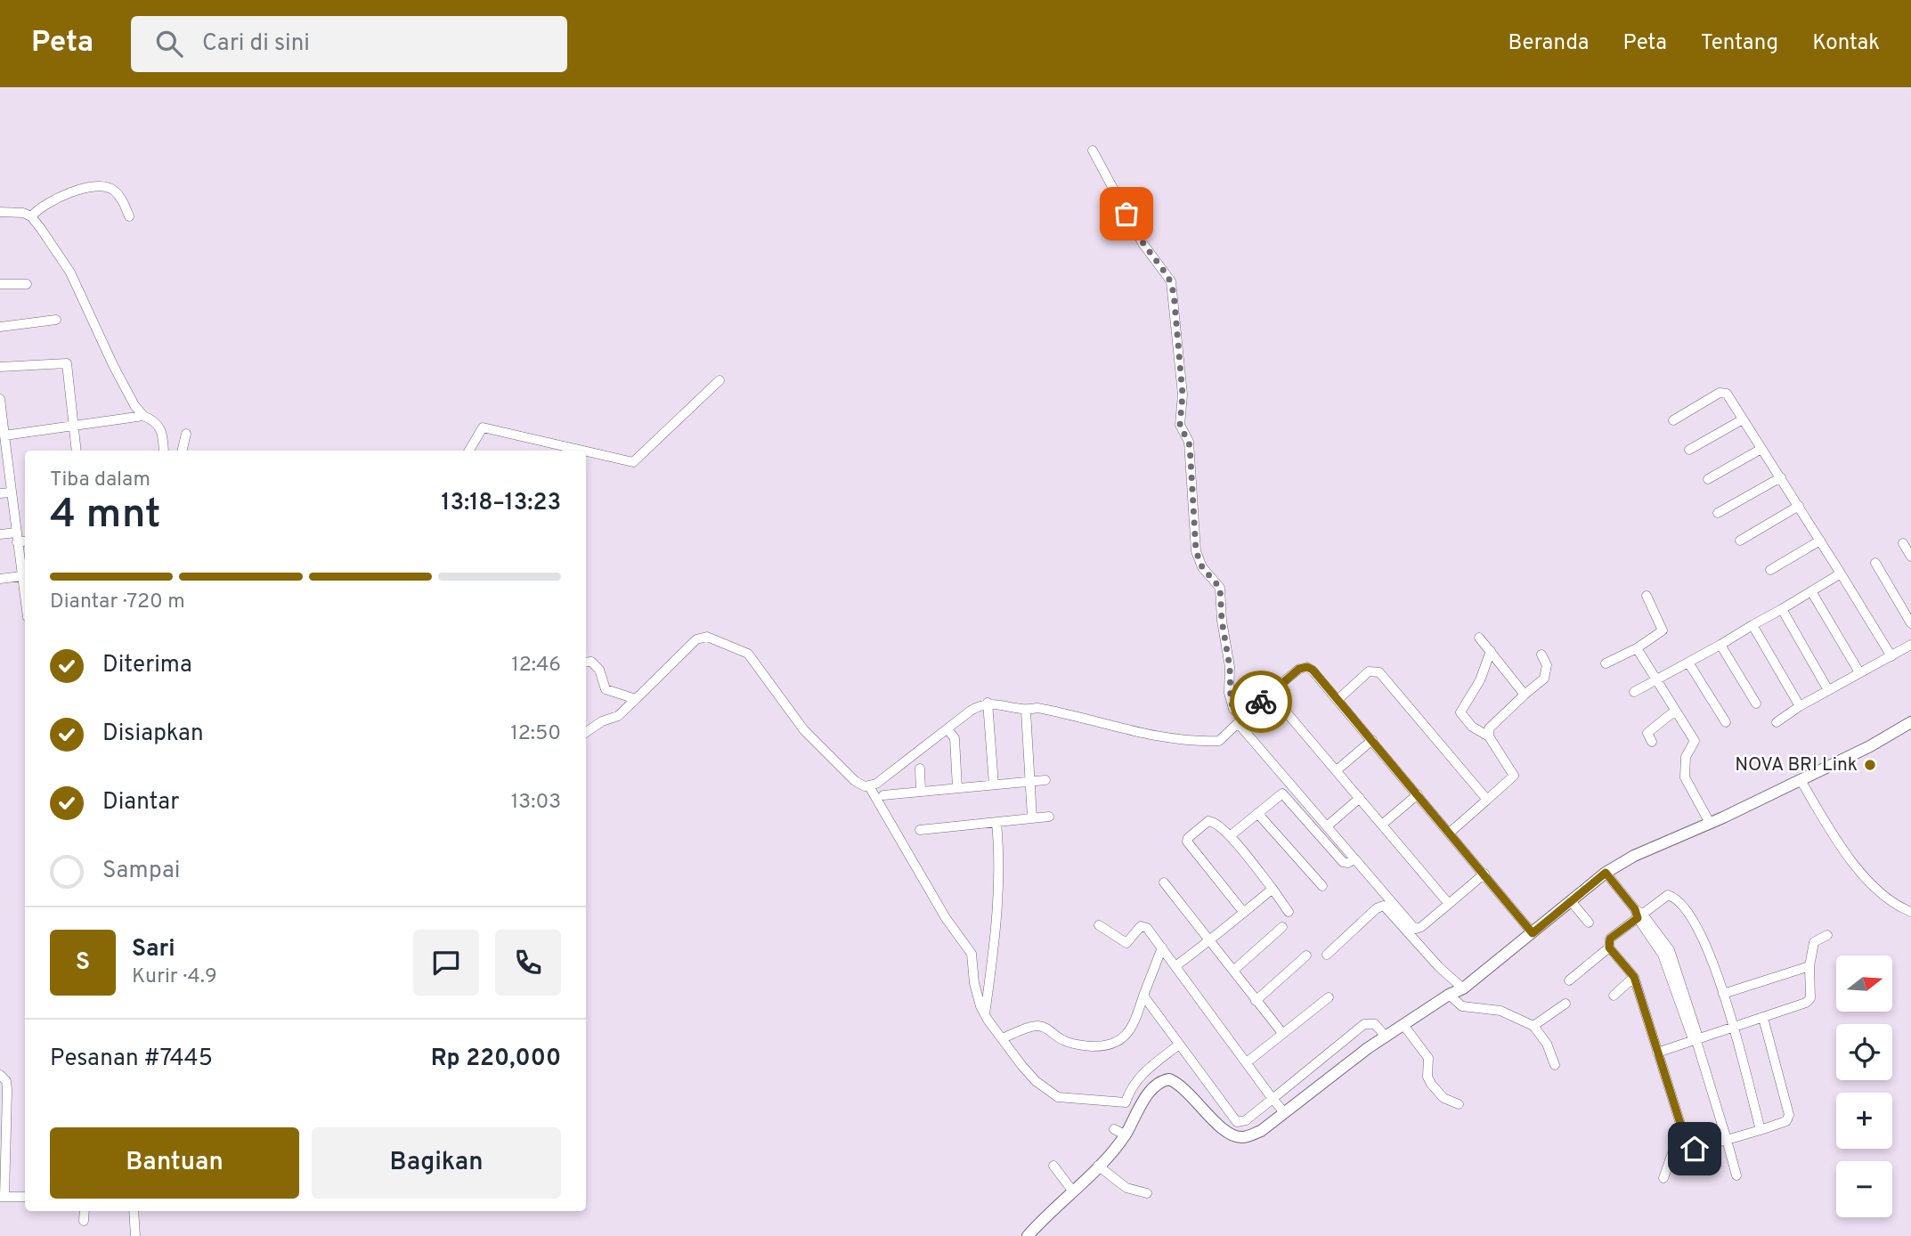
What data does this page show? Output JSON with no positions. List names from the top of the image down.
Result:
{
  "places": ["NOVA BRI Link"],
  "north": "right",
  "page": {
    "header": "Peta",
    "search": "Cari di sini",
    "nav": [
      "Beranda",
      "Peta",
      "Tentang",
      "Kontak"
    ],
    "heading": ["4 mnt", "Tiba dalam", "13:18–13:23"],
    "panel": [
      "Sari",
      "Kurir · 4.9",
      "Pesanan #7445",
      "Rp 220,000"
    ],
    "bar": "Diantar · 720 m",
    "list": [
      ["Diterima", "12:46"],
      ["Disiapkan", "12:50"],
      ["Diantar", "13:03"],
      "Sampai"
    ],
    "round": "S",
    "map_buttons": ["+", "−"],
    "buttons": ["Bantuan", "Bagikan"]
  }
}
